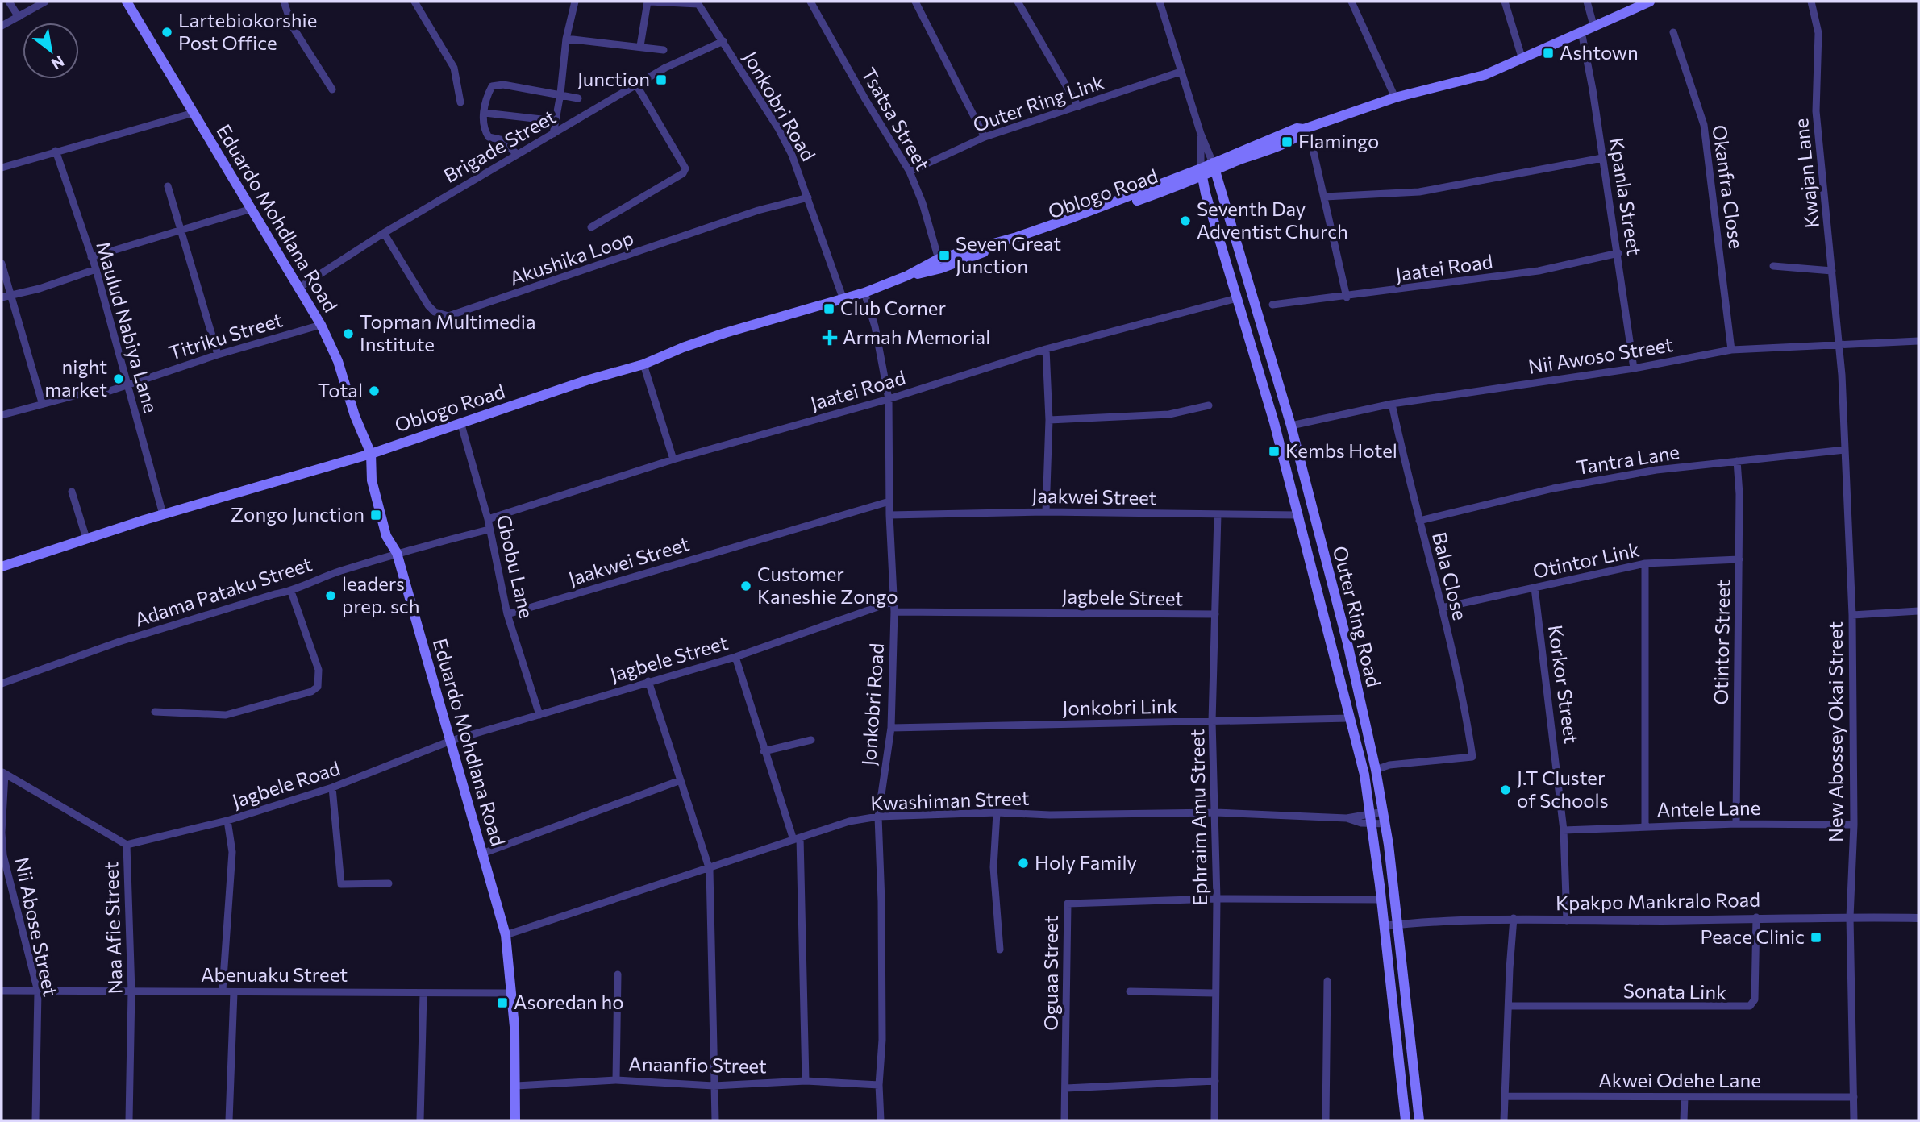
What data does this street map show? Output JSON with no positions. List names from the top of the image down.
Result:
{
  "streets": {
    "main road": ["Oblogo Road", "Eduardo Mohdlana Road", "Outer Ring Road"],
    "street": [
      "Outer Ring Link",
      "Jonkobri Road",
      "Tsatsa Street",
      "Brigade Street",
      "Kwajan Lane",
      "Okanfra Close",
      "Kpanla Street",
      "Akushika Loop",
      "Jaatei Road",
      "Maulud Nabiya Lane",
      "Titriku Street",
      "Nii Awoso Street",
      "Tantra Lane",
      "Jaakwei Street",
      "Otintor Link",
      "Gbobu Lane",
      "Bala Close",
      "Adama Pataku Street",
      "Jagbele Street",
      "Otintor Street",
      "Korkor Street",
      "Jonkobri Link",
      "New Abossey Okai Street",
      "Jagbele Road",
      "Kwashiman Street",
      "Antele Lane",
      "Ephraim Amu Street",
      "Kpakpo Mankralo Road",
      "Nii Abose Street",
      "Naa Afie Street",
      "Oguaa Street",
      "Abenuaku Street",
      "Sonata Link",
      "Anaanfio Street",
      "Akwei Odehe Lane"
    ]
  },
  "crossings": [
    ["Outer Ring Link", "Tsatsa Street"],
    ["Outer Ring Link", "Outer Ring Road"],
    ["Jonkobri Road", "Brigade Street"],
    ["Jonkobri Road", "Oblogo Road"],
    ["Jonkobri Road", "Akushika Loop"],
    ["Jonkobri Road", "Jaatei Road"],
    ["Jonkobri Road", "Jaakwei Street"],
    ["Jonkobri Road", "Jagbele Street"],
    ["Jonkobri Road", "Jonkobri Link"],
    ["Jonkobri Road", "Kwashiman Street"],
    ["Jonkobri Road", "Anaanfio Street"],
    ["Tsatsa Street", "Oblogo Road"],
    ["Brigade Street", "Eduardo Mohdlana Road"],
    ["Brigade Street", "Akushika Loop"],
    ["Kwajan Lane", "Nii Awoso Street"],
    ["Kwajan Lane", "New Abossey Okai Street"],
    ["Okanfra Close", "Nii Awoso Street"],
    ["Oblogo Road", "Kpanla Street"],
    ["Oblogo Road", "Eduardo Mohdlana Road"],
    ["Oblogo Road", "Maulud Nabiya Lane"],
    ["Oblogo Road", "Gbobu Lane"],
    ["Oblogo Road", "Outer Ring Road"],
    ["Kpanla Street", "Jaatei Road"],
    ["Kpanla Street", "Nii Awoso Street"],
    ["Eduardo Mohdlana Road", "Titriku Street"],
    ["Eduardo Mohdlana Road", "Adama Pataku Street"],
    ["Eduardo Mohdlana Road", "Jagbele Street"],
    ["Eduardo Mohdlana Road", "Jagbele Road"],
    ["Eduardo Mohdlana Road", "Kwashiman Street"],
    ["Eduardo Mohdlana Road", "Abenuaku Street"],
    ["Eduardo Mohdlana Road", "Anaanfio Street"],
    ["Jaatei Road", "Gbobu Lane"],
    ["Jaatei Road", "Outer Ring Road"],
    ["Maulud Nabiya Lane", "Titriku Street"],
    ["Nii Awoso Street", "Bala Close"],
    ["Nii Awoso Street", "Outer Ring Road"],
    ["Nii Awoso Street", "New Abossey Okai Street"],
    ["Tantra Lane", "Bala Close"],
    ["Tantra Lane", "Otintor Street"],
    ["Tantra Lane", "New Abossey Okai Street"],
    ["Jaakwei Street", "Gbobu Lane"],
    ["Jaakwei Street", "Outer Ring Road"],
    ["Jaakwei Street", "Ephraim Amu Street"],
    ["Otintor Link", "Bala Close"],
    ["Otintor Link", "Otintor Street"],
    ["Otintor Link", "Korkor Street"],
    ["Gbobu Lane", "Adama Pataku Street"],
    ["Gbobu Lane", "Jagbele Street"],
    ["Bala Close", "Outer Ring Road"],
    ["Jagbele Street", "Jagbele Road"],
    ["Jagbele Street", "Ephraim Amu Street"],
    ["Outer Ring Road", "Jonkobri Link"],
    ["Outer Ring Road", "Kwashiman Street"],
    ["Outer Ring Road", "Kpakpo Mankralo Road"],
    ["Outer Ring Road", "Oguaa Street"],
    ["Otintor Street", "Antele Lane"],
    ["Korkor Street", "Antele Lane"],
    ["Korkor Street", "Kpakpo Mankralo Road"],
    ["Jonkobri Link", "Ephraim Amu Street"],
    ["New Abossey Okai Street", "Antele Lane"],
    ["New Abossey Okai Street", "Kpakpo Mankralo Road"],
    ["New Abossey Okai Street", "Akwei Odehe Lane"],
    ["Jagbele Road", "Naa Afie Street"],
    ["Kwashiman Street", "Ephraim Amu Street"],
    ["Ephraim Amu Street", "Oguaa Street"],
    ["Kpakpo Mankralo Road", "Sonata Link"],
    ["Nii Abose Street", "Naa Afie Street"],
    ["Nii Abose Street", "Abenuaku Street"],
    ["Naa Afie Street", "Abenuaku Street"]
  ],
  "places": {
    "other": [
      "Lartebiokorshie Post Office",
      "Seventh Day Adventist Church",
      "Topman Multimedia Institute",
      "night market",
      "Total",
      "Customer Kaneshie Zongo",
      "leaders prep. sch",
      "J.T Cluster of Schools",
      "Holy Family"
    ],
    "transit": [
      "Ashtown",
      "Junction",
      "Flamingo",
      "Seven Great Junction",
      "Club Corner",
      "Kembs Hotel",
      "Zongo Junction",
      "Peace Clinic",
      "Asoredan ho"
    ],
    "health": ["Armah Memorial"]
  },
  "north": "bottom right"
}
